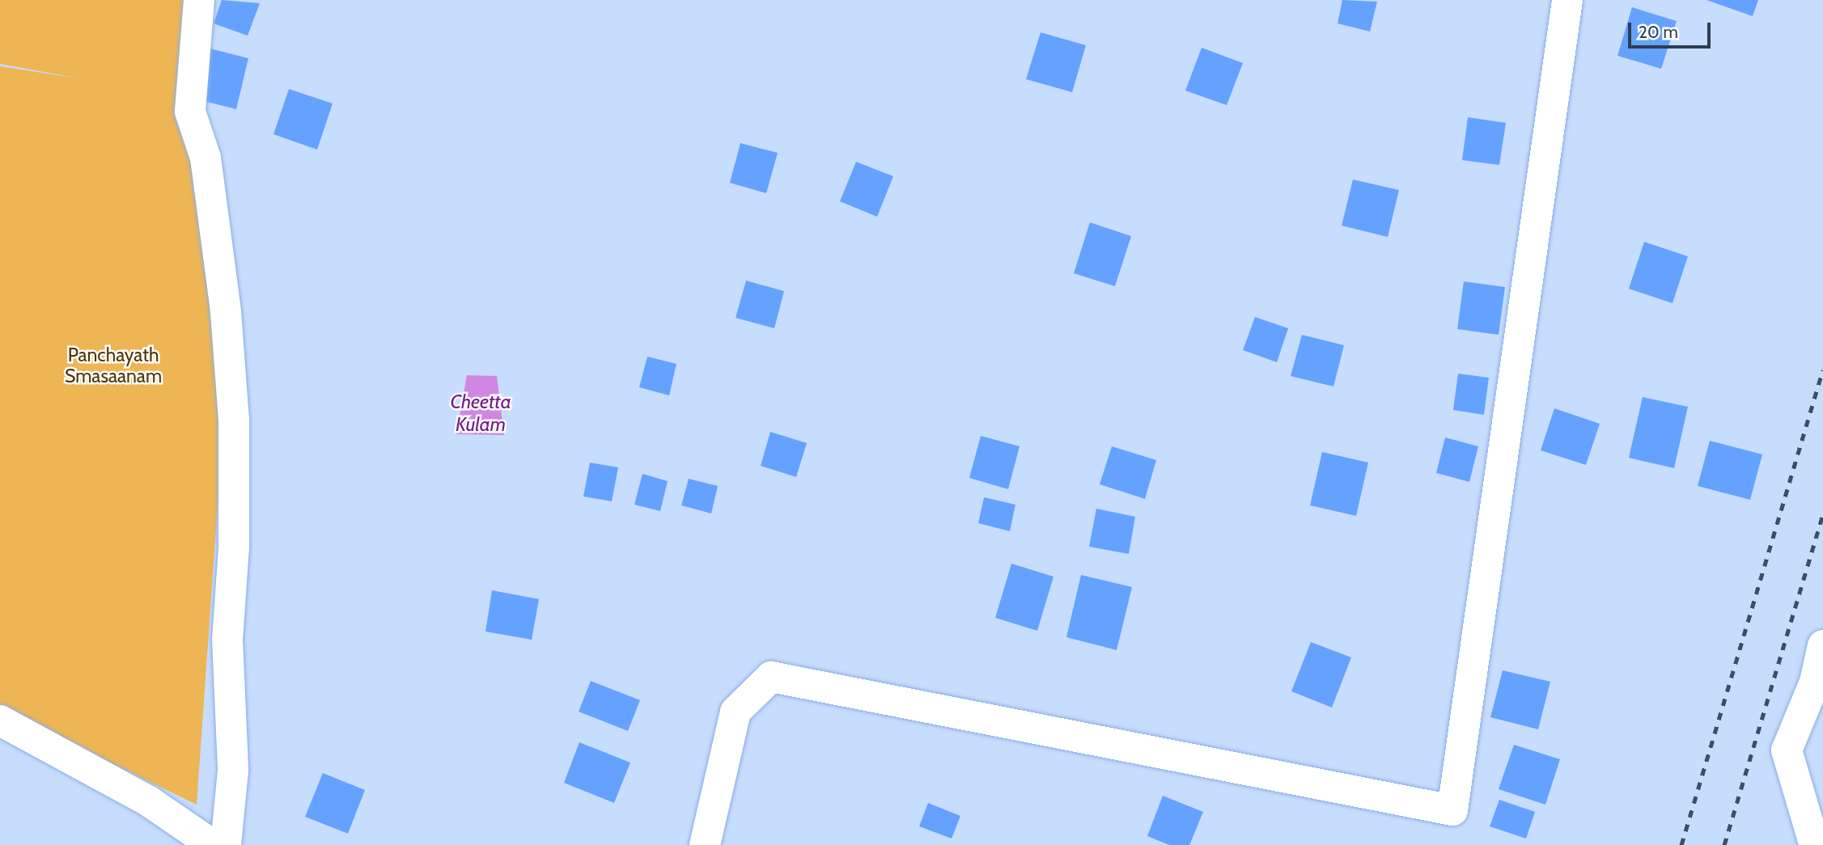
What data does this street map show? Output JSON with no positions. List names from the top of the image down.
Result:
{
  "water": ["Cheetta Kulam"],
  "parks": ["Panchayath Smasaanam"],
  "scale_bar": "20 m"
}
